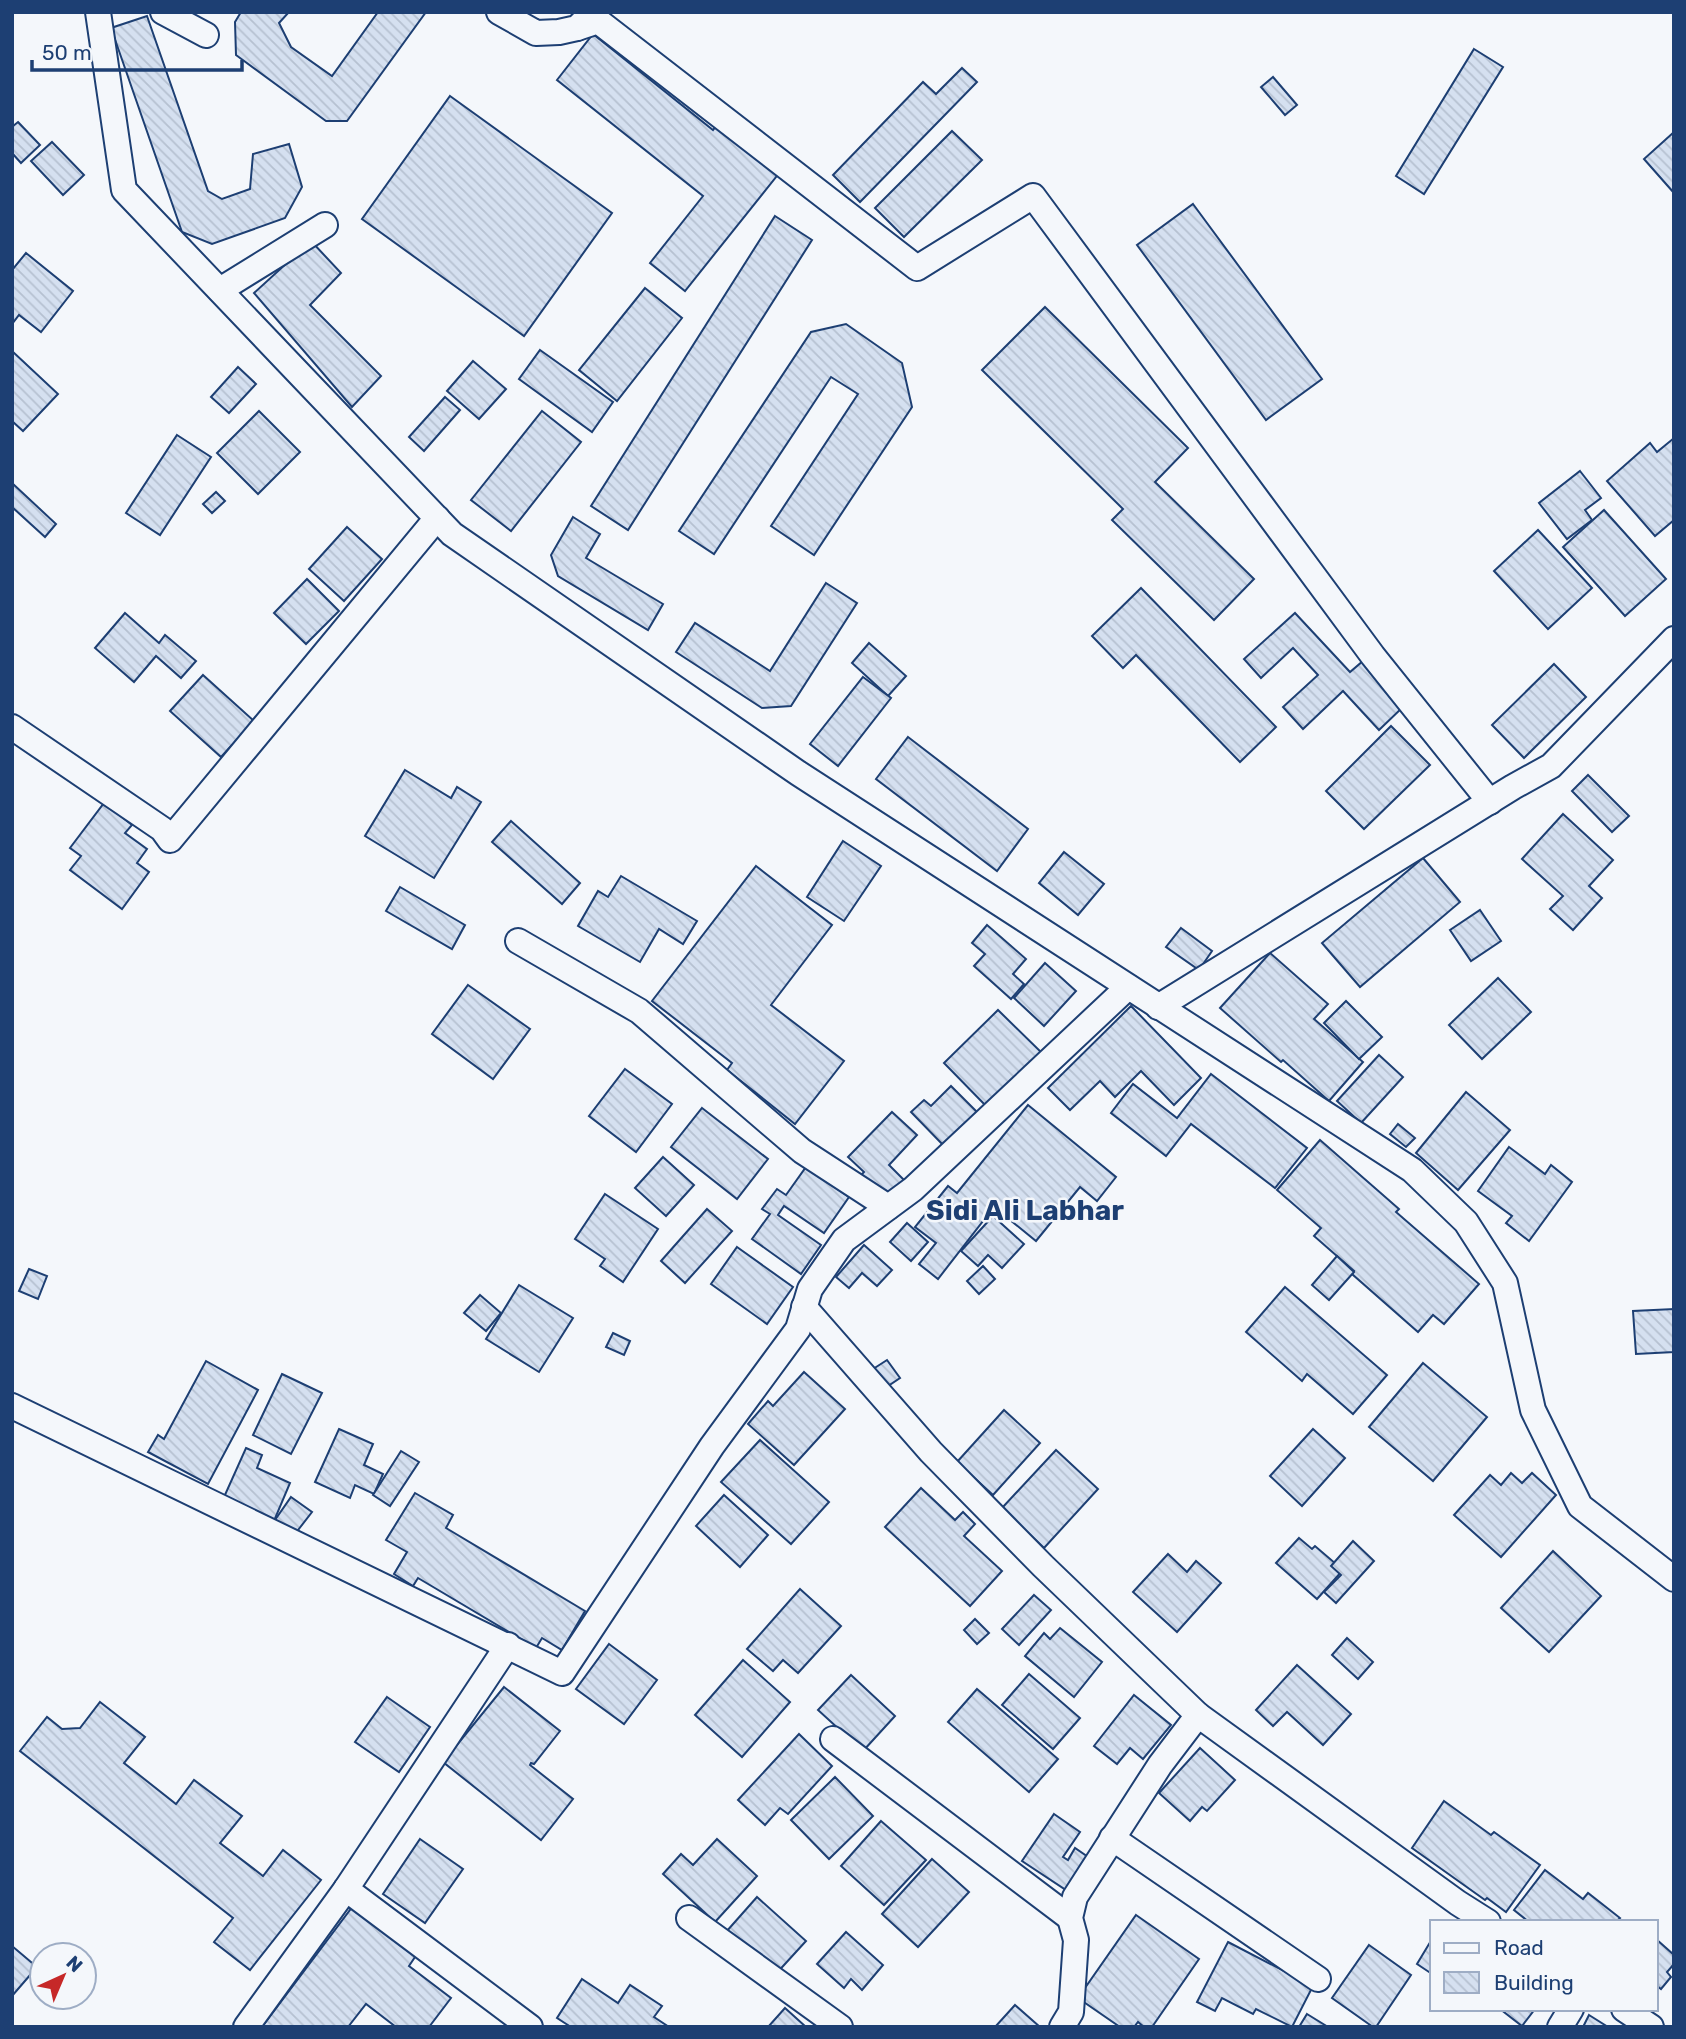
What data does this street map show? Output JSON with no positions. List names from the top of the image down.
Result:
{
  "districts": ["Sidi Ali Labhar"],
  "legend": ["Road", "Building"],
  "scale_bar": "50 m",
  "north": "top right"
}
